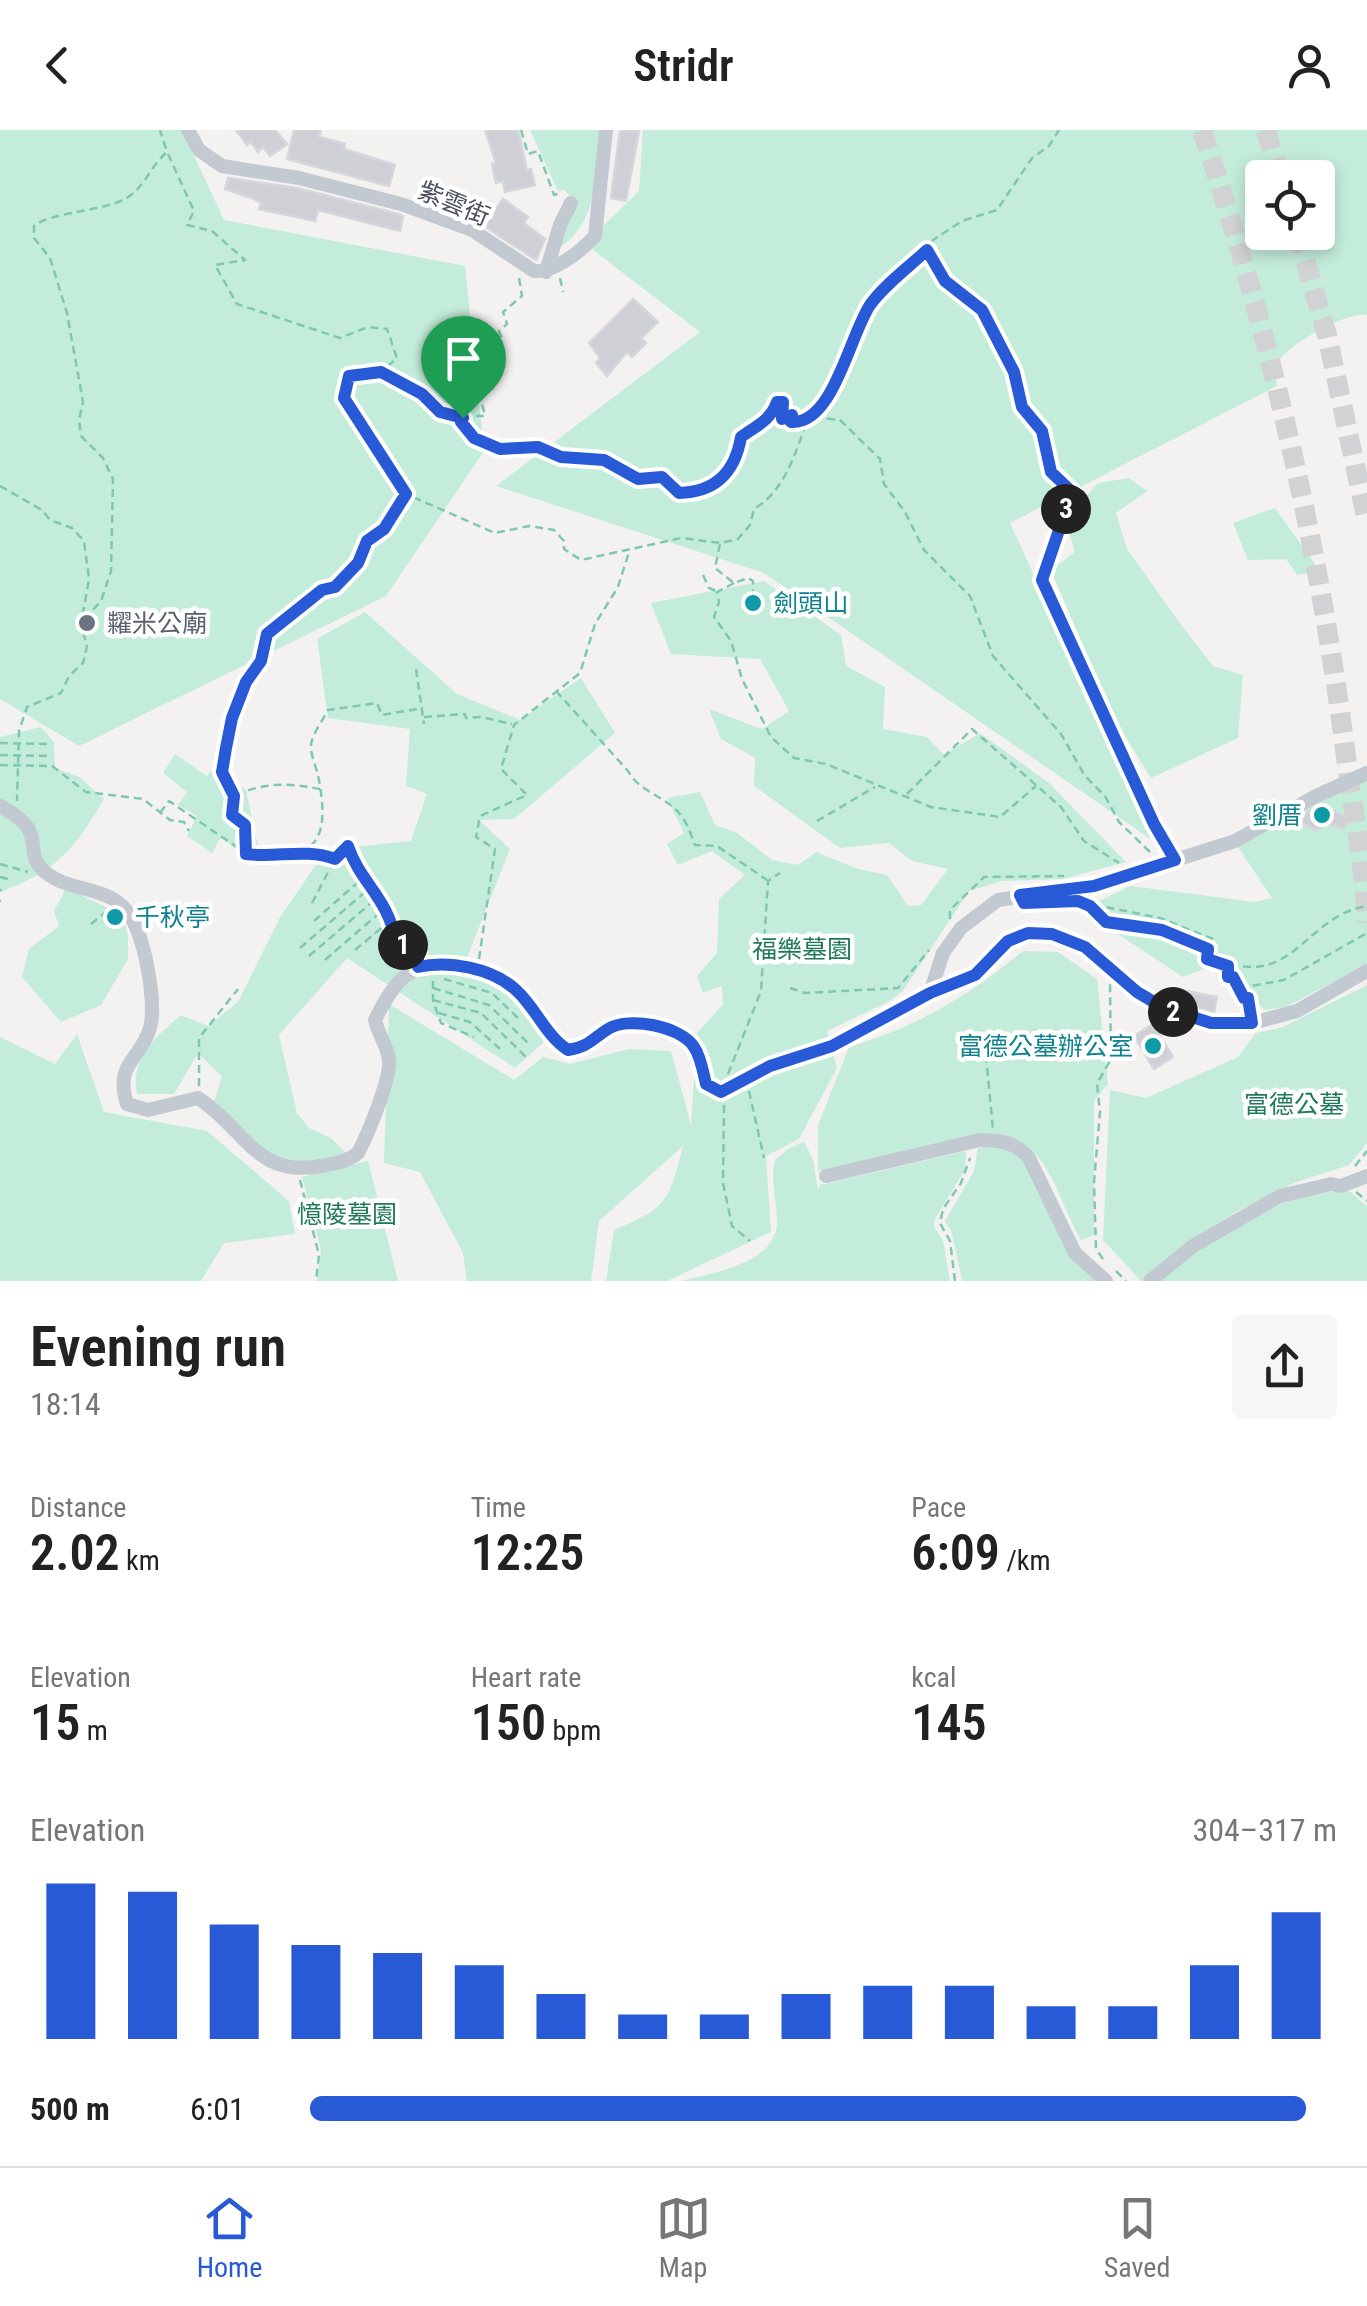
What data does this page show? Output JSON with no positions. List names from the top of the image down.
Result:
{
  "streets": {
    "street": ["紫雲街"]
  },
  "parks": ["福樂墓園", "富德公墓", "憶陵墓園"],
  "places": [
    "劍頭山",
    "糶米公廟",
    "劉厝",
    "千秋亭",
    "富德公墓辦公室"
  ],
  "page": {
    "header": "Stridr",
    "pins": ["3", "1", "2"],
    "heading": ["Evening run", "18:14"],
    "stats": [
      ["Distance", "2.02 km"],
      ["Time", "12:25"],
      ["Pace", "6:09 /km"],
      ["Elevation", "15 m"],
      ["Heart rate", "150 bpm"],
      ["kcal", "145"]
    ],
    "chart": ["Elevation", "304–317 m"],
    "list": [
      {
        "name": "500 m",
        "note": "6:01"
      }
    ],
    "tabs": ["Home", "Map", "Saved"]
  }
}
